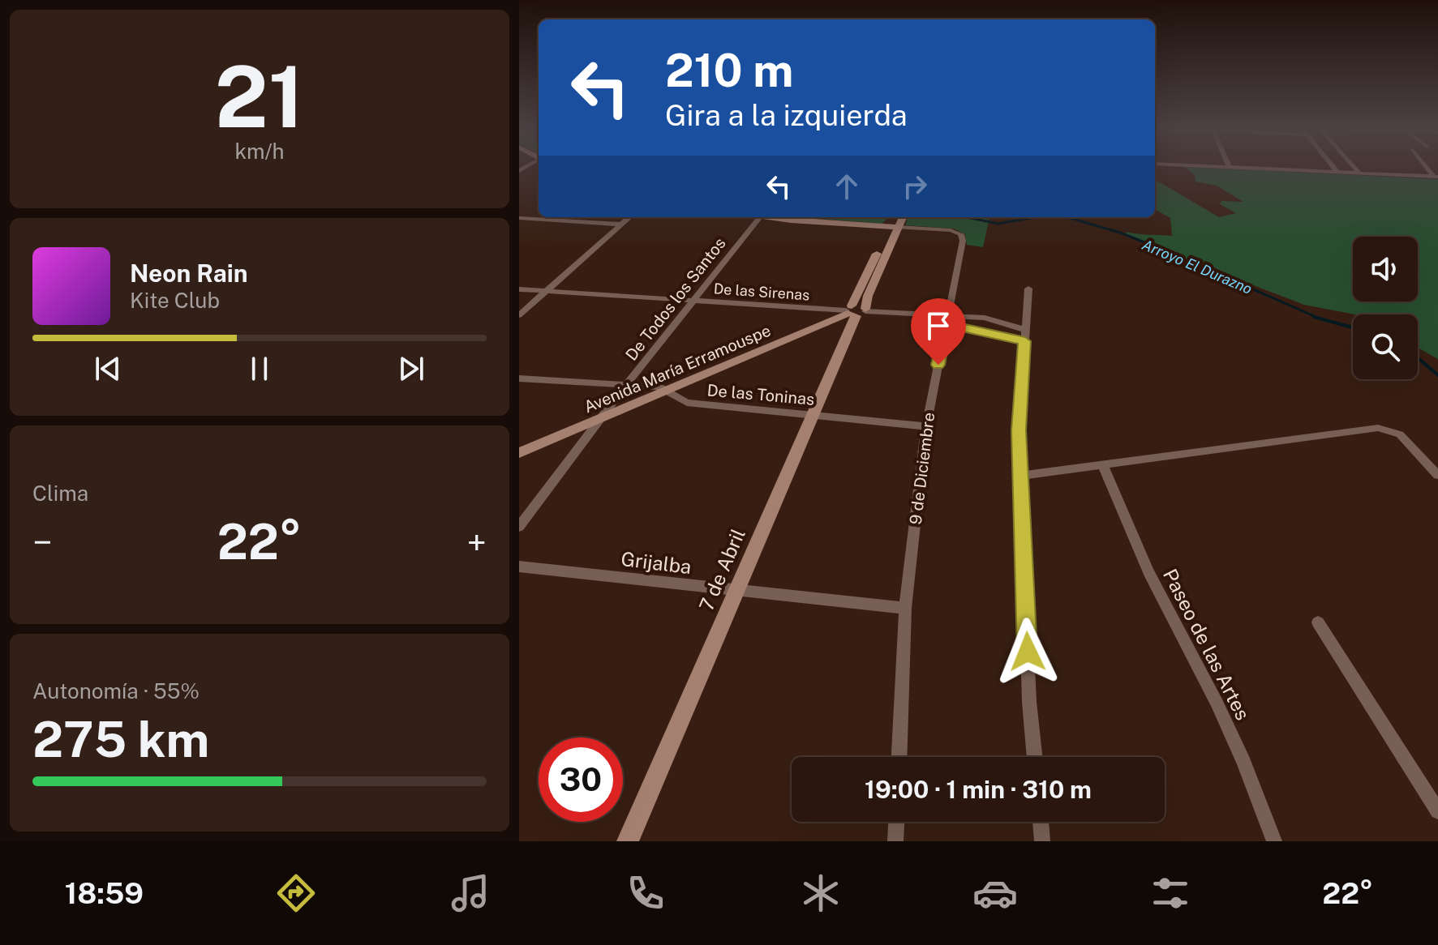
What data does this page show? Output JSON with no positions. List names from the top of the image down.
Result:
{
  "streets": {
    "main road": ["Avenida María Erramouspe", "7 de Abril"],
    "street": [
      "De las Sirenas",
      "De Todos los Santos",
      "De las Toninas",
      "9 de Diciembre",
      "Grijalba",
      "Paseo de las Artes"
    ]
  },
  "crossings": [
    ["De las Sirenas", "De Todos los Santos"],
    ["De las Sirenas", "Avenida María Erramouspe"],
    ["De las Sirenas", "9 de Diciembre"],
    ["De las Sirenas", "7 de Abril"],
    ["De Todos los Santos", "Avenida María Erramouspe"],
    ["De Todos los Santos", "De las Toninas"],
    ["Avenida María Erramouspe", "De las Toninas"],
    ["Avenida María Erramouspe", "7 de Abril"],
    ["De las Toninas", "9 de Diciembre"],
    ["De las Toninas", "7 de Abril"],
    ["9 de Diciembre", "Grijalba"],
    ["9 de Diciembre", "7 de Abril"],
    ["Grijalba", "7 de Abril"]
  ],
  "water": ["Arroyo El Durazno"],
  "page": {
    "tile": [
      ["21", "km/h"],
      "Clima",
      ["Autonomía · 55%", "275 km"]
    ],
    "turn": ["210 m", "Gira a la izquierda"],
    "song": ["Neon Rain", "Kite Club"],
    "heat": ["−", "22°", "+"],
    "limit": "30",
    "trip": "19:00 · 1 min · 310 m",
    "tabs": ["18:59", "22°"]
  }
}
